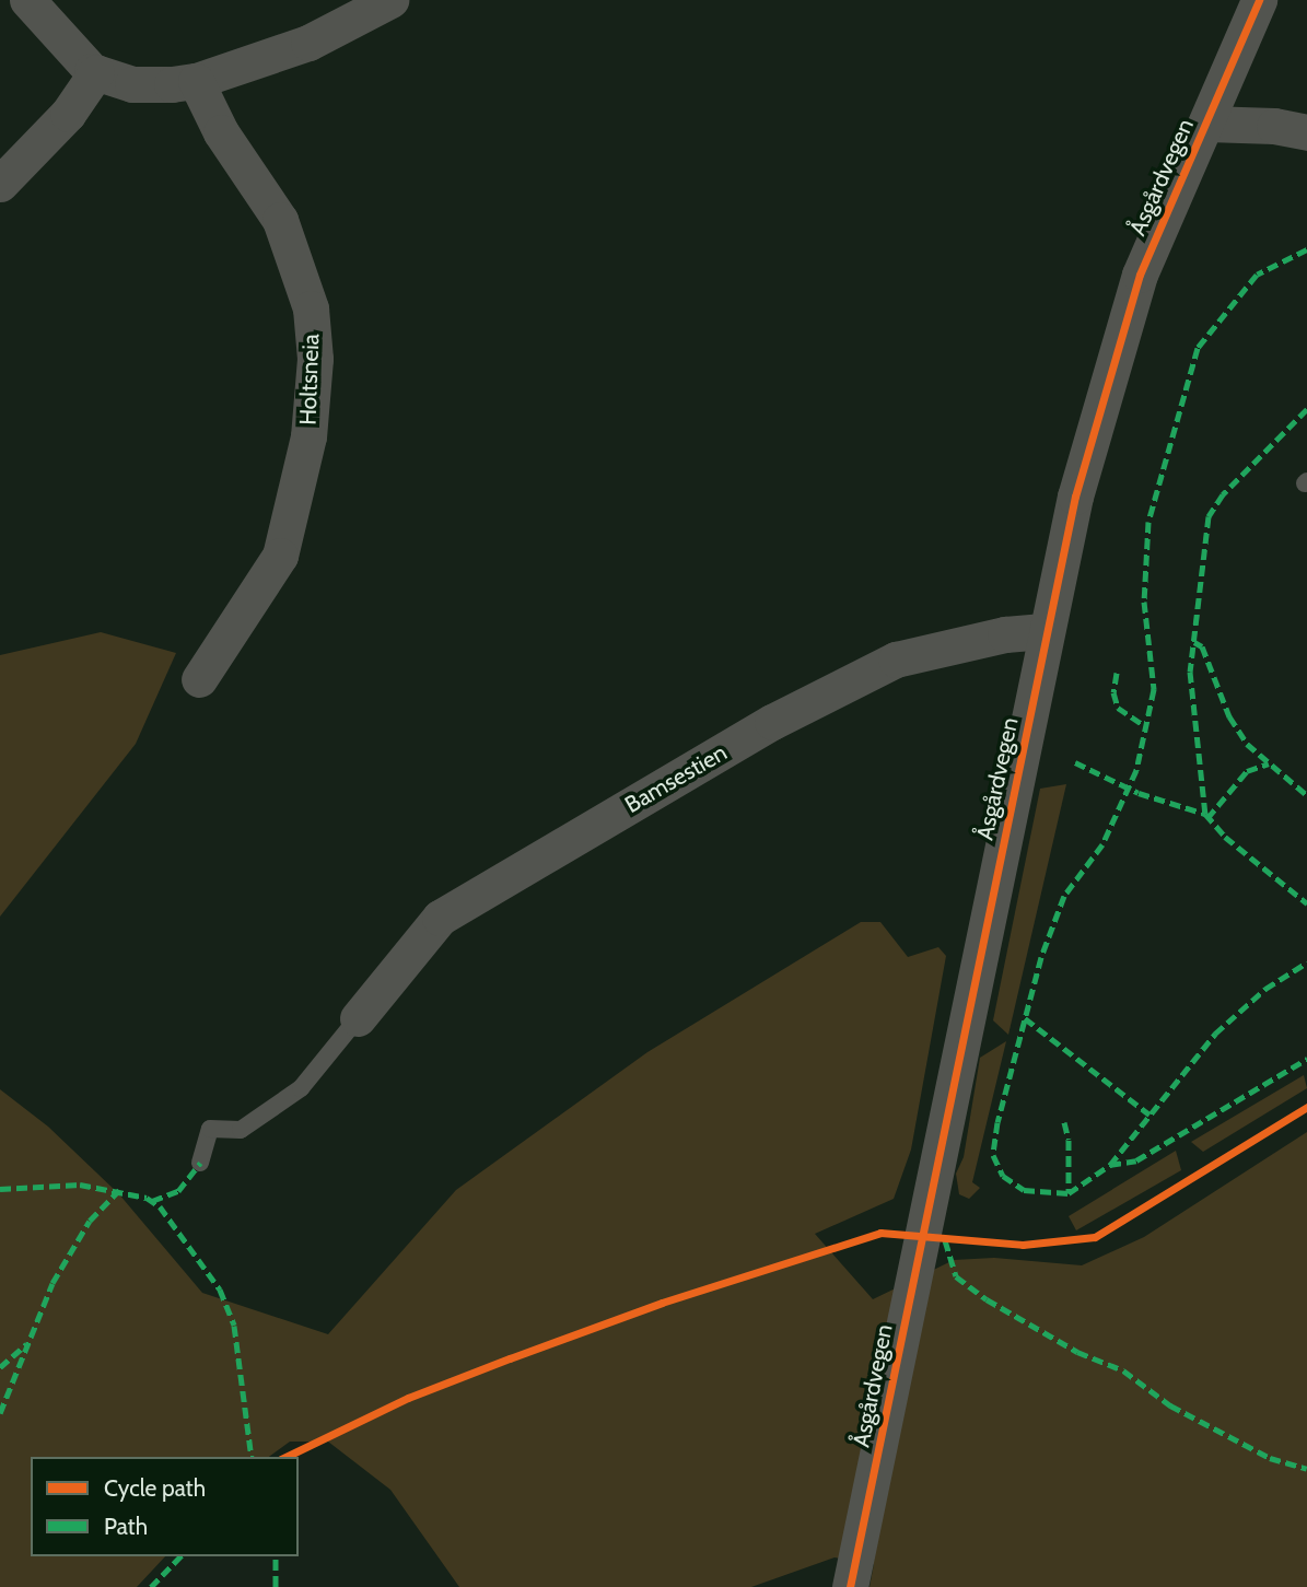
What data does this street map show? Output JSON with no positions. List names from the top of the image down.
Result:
{
  "streets": {
    "street": ["Åsgårdvegen", "Holtsneia", "Bamsestien"]
  },
  "crossings": [
    ["Åsgårdvegen", "Bamsestien"]
  ],
  "legend": ["Cycle path", "Path"]
}
